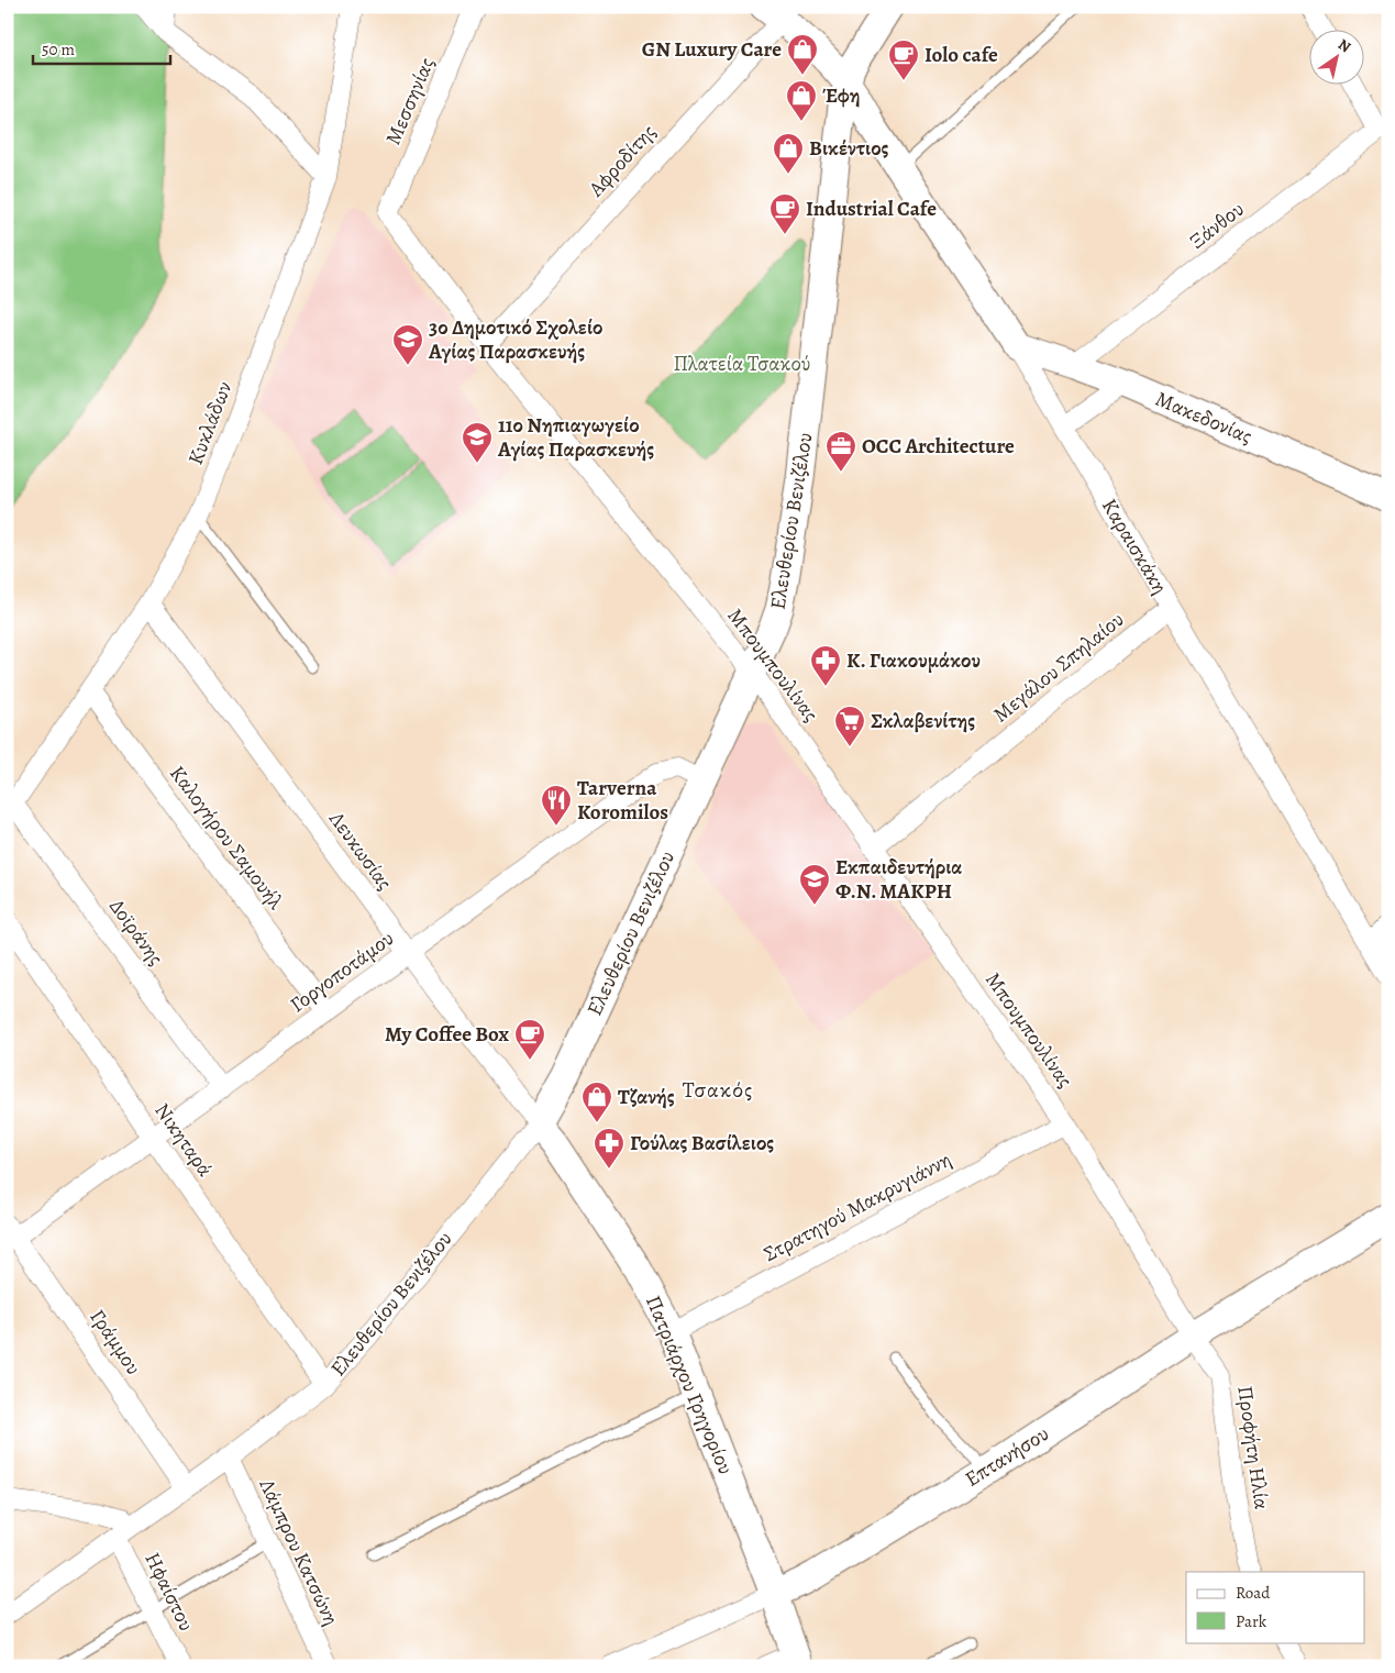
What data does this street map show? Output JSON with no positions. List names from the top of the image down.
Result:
{
  "streets": {
    "street": [
      "Μεσσηνίας",
      "Αφροδίτης",
      "Ξάνθου",
      "Μακεδονίας",
      "Κυκλάδων",
      "Ελευθερίου Βενιζέλου",
      "Καραισκάκη",
      "Μπουμπουλίνας",
      "Μεγάλου Σπηλαίου",
      "Καλογήρου Σαμουήλ",
      "Λευκωσίας",
      "Δοϊράνης",
      "Γοργοποτάμου",
      "Νικηταρά",
      "Στρατηγού Μακρυγιάννη",
      "Γράμμου",
      "Πατριάρχου Γρηγορίου",
      "Προφήτη Ηλία",
      "Επτανήσου",
      "Λάμπρου Κατσώνη",
      "Ηφαίστου"
    ]
  },
  "crossings": [
    ["Μεσσηνίας", "Μπουμπουλίνας"],
    ["Αφροδίτης", "Καραισκάκη"],
    ["Αφροδίτης", "Μπουμπουλίνας"],
    ["Ξάνθου", "Μακεδονίας"],
    ["Μακεδονίας", "Καραισκάκη"],
    ["Κυκλάδων", "Καλογήρου Σαμουήλ"],
    ["Κυκλάδων", "Λευκωσίας"],
    ["Κυκλάδων", "Δοϊράνης"],
    ["Ελευθερίου Βενιζέλου", "Καραισκάκη"],
    ["Ελευθερίου Βενιζέλου", "Μπουμπουλίνας"],
    ["Ελευθερίου Βενιζέλου", "Λευκωσίας"],
    ["Ελευθερίου Βενιζέλου", "Γοργοποτάμου"],
    ["Ελευθερίου Βενιζέλου", "Νικηταρά"],
    ["Ελευθερίου Βενιζέλου", "Γράμμου"],
    ["Ελευθερίου Βενιζέλου", "Πατριάρχου Γρηγορίου"],
    ["Ελευθερίου Βενιζέλου", "Λάμπρου Κατσώνη"],
    ["Ελευθερίου Βενιζέλου", "Ηφαίστου"],
    ["Καραισκάκη", "Μεγάλου Σπηλαίου"],
    ["Μπουμπουλίνας", "Μεγάλου Σπηλαίου"],
    ["Μπουμπουλίνας", "Στρατηγού Μακρυγιάννη"],
    ["Μπουμπουλίνας", "Προφήτη Ηλία"],
    ["Μπουμπουλίνας", "Επτανήσου"],
    ["Καλογήρου Σαμουήλ", "Γοργοποτάμου"],
    ["Λευκωσίας", "Γοργοποτάμου"],
    ["Λευκωσίας", "Πατριάρχου Γρηγορίου"],
    ["Δοϊράνης", "Γοργοποτάμου"],
    ["Γοργοποτάμου", "Νικηταρά"],
    ["Γοργοποτάμου", "Γράμμου"],
    ["Στρατηγού Μακρυγιάννη", "Πατριάρχου Γρηγορίου"],
    ["Πατριάρχου Γρηγορίου", "Επτανήσου"],
    ["Προφήτη Ηλία", "Επτανήσου"]
  ],
  "districts": ["Τσακός"],
  "parks": ["Πλατεία Τσακού"],
  "places": {
    "shop": [
      "GN Luxury Care",
      "Έφη",
      "Βικέντιος",
      "Τζανής"
    ],
    "cafe": ["Iolo cafe", "Industrial Cafe", "My Coffee Box"],
    "school or university": ["3ο Δημοτικό Σχολείο Αγίας Παρασκευής", "11ο Νηπιαγωγείο Αγίας Παρασκευής", "Εκπαιδευτήρια Φ.Ν. ΜΑΚΡΗ"],
    "office": ["OCC Architecture"],
    "pharmacy": ["Κ. Γιακουμάκου", "Γούλας Βασίλειος"],
    "supermarket": ["Σκλαβενίτης"],
    "restaurant": ["Tarverna Koromilos"]
  },
  "legend": ["Road", "Park"],
  "scale_bar": "50 m",
  "north": "top right"
}
